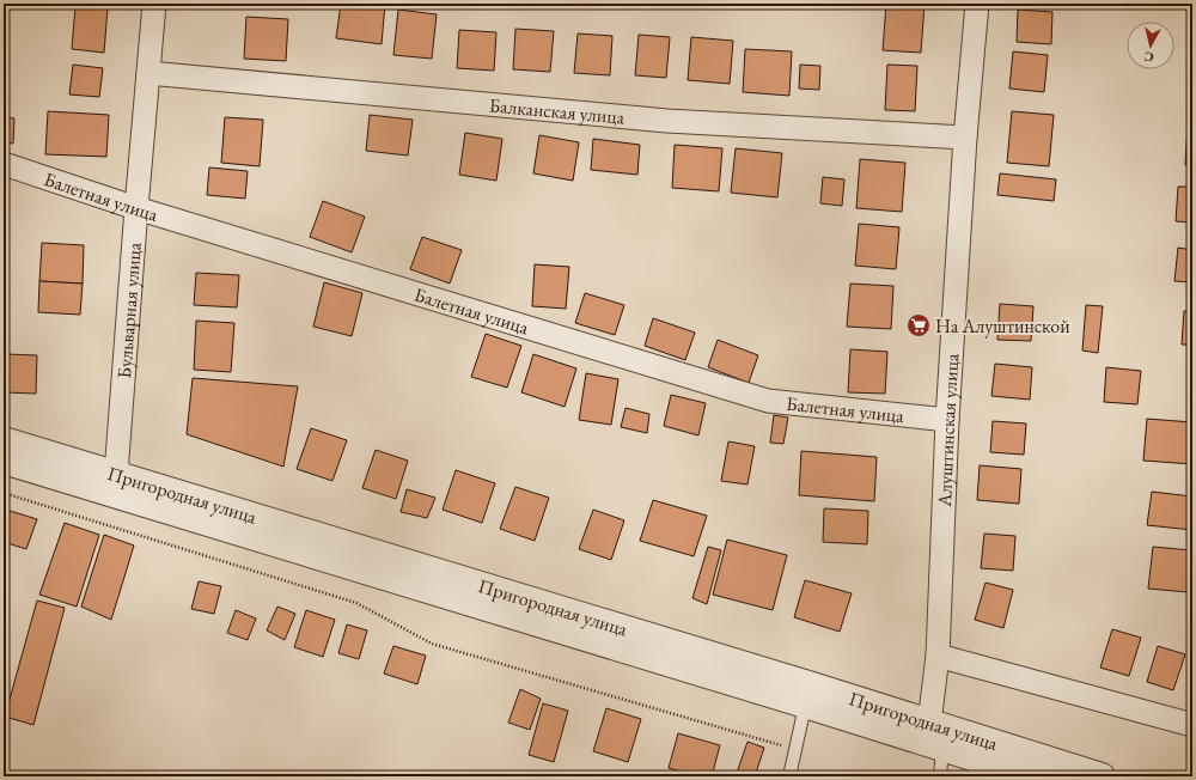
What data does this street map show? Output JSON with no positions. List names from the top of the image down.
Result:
{
  "streets": {
    "street": [
      "Балканская улица",
      "Балетная улица",
      "Бульварная улица",
      "Алуштинская улица",
      "Пригородная улица"
    ]
  },
  "crossings": [
    ["Балканская улица", "Бульварная улица"],
    ["Балканская улица", "Алуштинская улица"],
    ["Балетная улица", "Бульварная улица"],
    ["Балетная улица", "Алуштинская улица"],
    ["Бульварная улица", "Пригородная улица"],
    ["Алуштинская улица", "Пригородная улица"]
  ],
  "places": {
    "supermarket": ["На Алуштинской"]
  },
  "north": "bottom"
}
